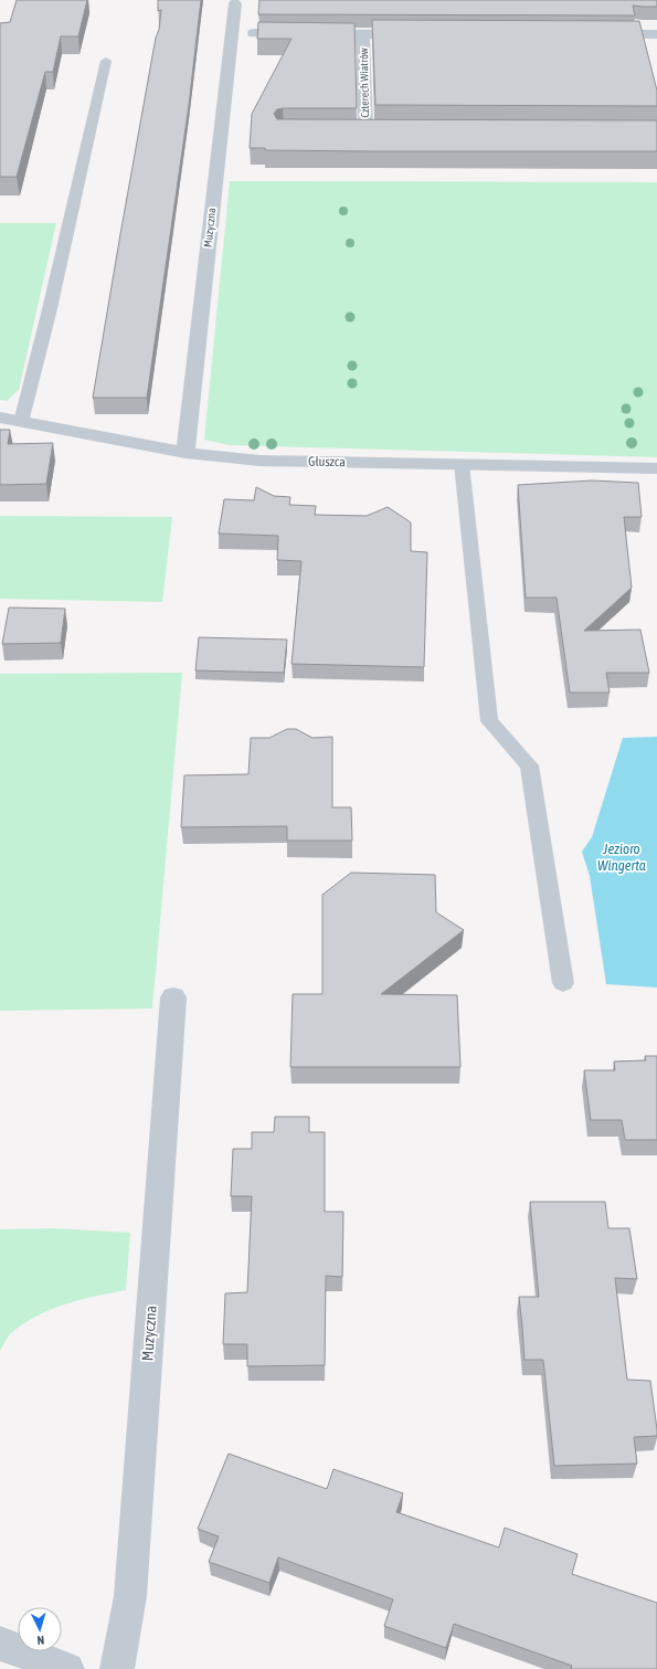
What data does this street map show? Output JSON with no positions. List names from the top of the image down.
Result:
{
  "streets": {
    "street": ["Czterech Wiatrów", "Muzyczna", "Głuszca"]
  },
  "crossings": [
    ["Muzyczna", "Głuszca"]
  ],
  "water": ["Jezioro Wingerta"],
  "north": "bottom"
}
